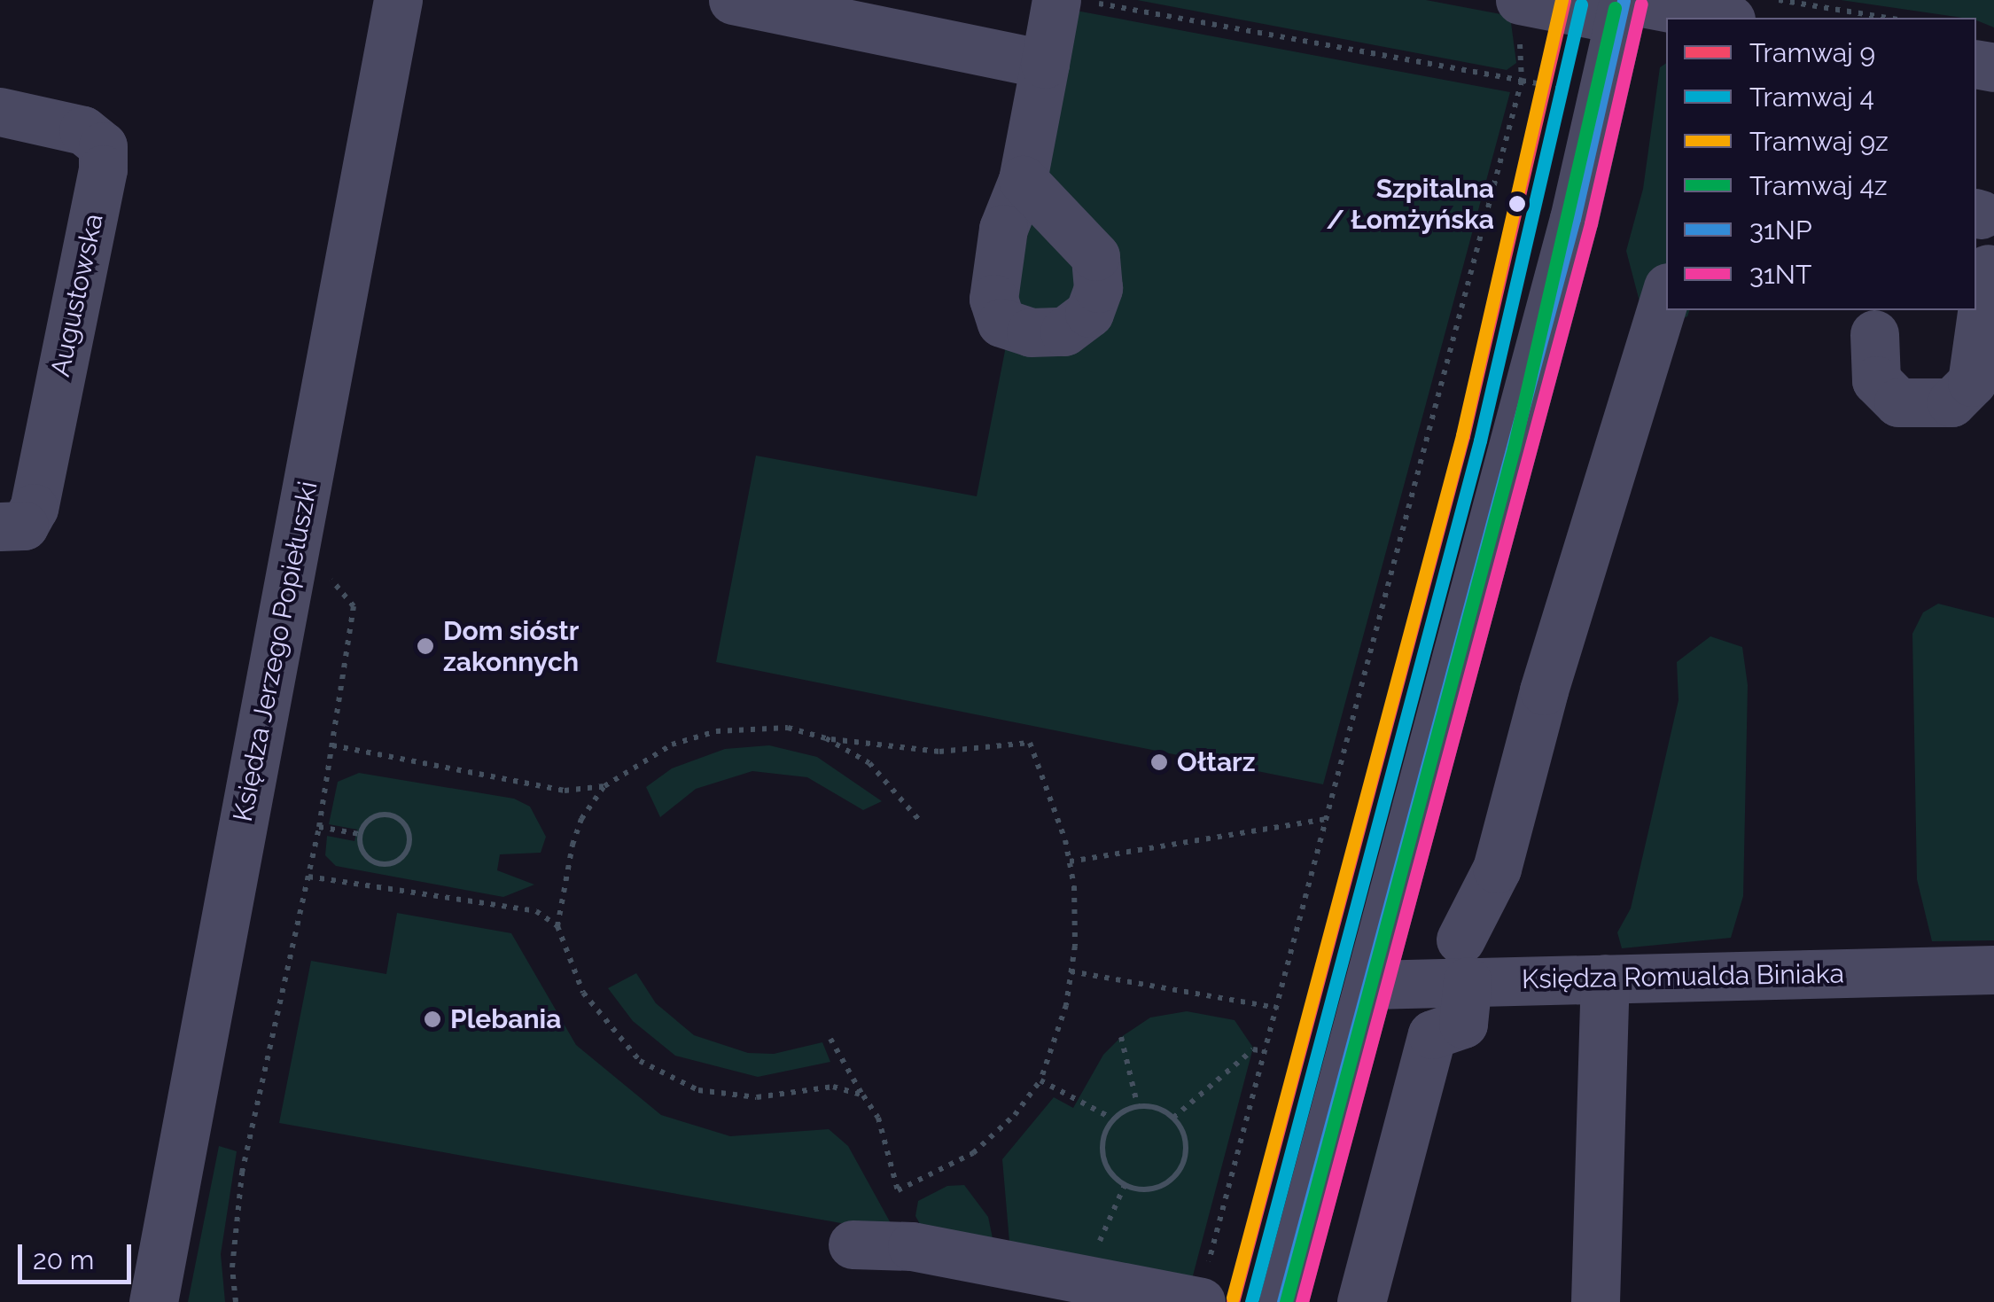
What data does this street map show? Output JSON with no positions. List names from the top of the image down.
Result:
{
  "streets": {
    "street": ["Augustowska", "Księdza Jerzego Popiełuszki", "Księdza Romualda Biniaka"]
  },
  "places": [
    "Szpitalna / Łomżyńska",
    "Dom sióstr zakonnych",
    "Ołtarz",
    "Plebania"
  ],
  "lines": [
    "tram line 9",
    "tram line 9z",
    "transit line 31NP",
    "transit line 31NT",
    "tram line 4",
    "tram line 4z"
  ],
  "legend": [
    "Tramwaj 9",
    "Tramwaj 4",
    "Tramwaj 9z",
    "Tramwaj 4z",
    "31NP",
    "31NT"
  ],
  "scale_bar": "20 m"
}
